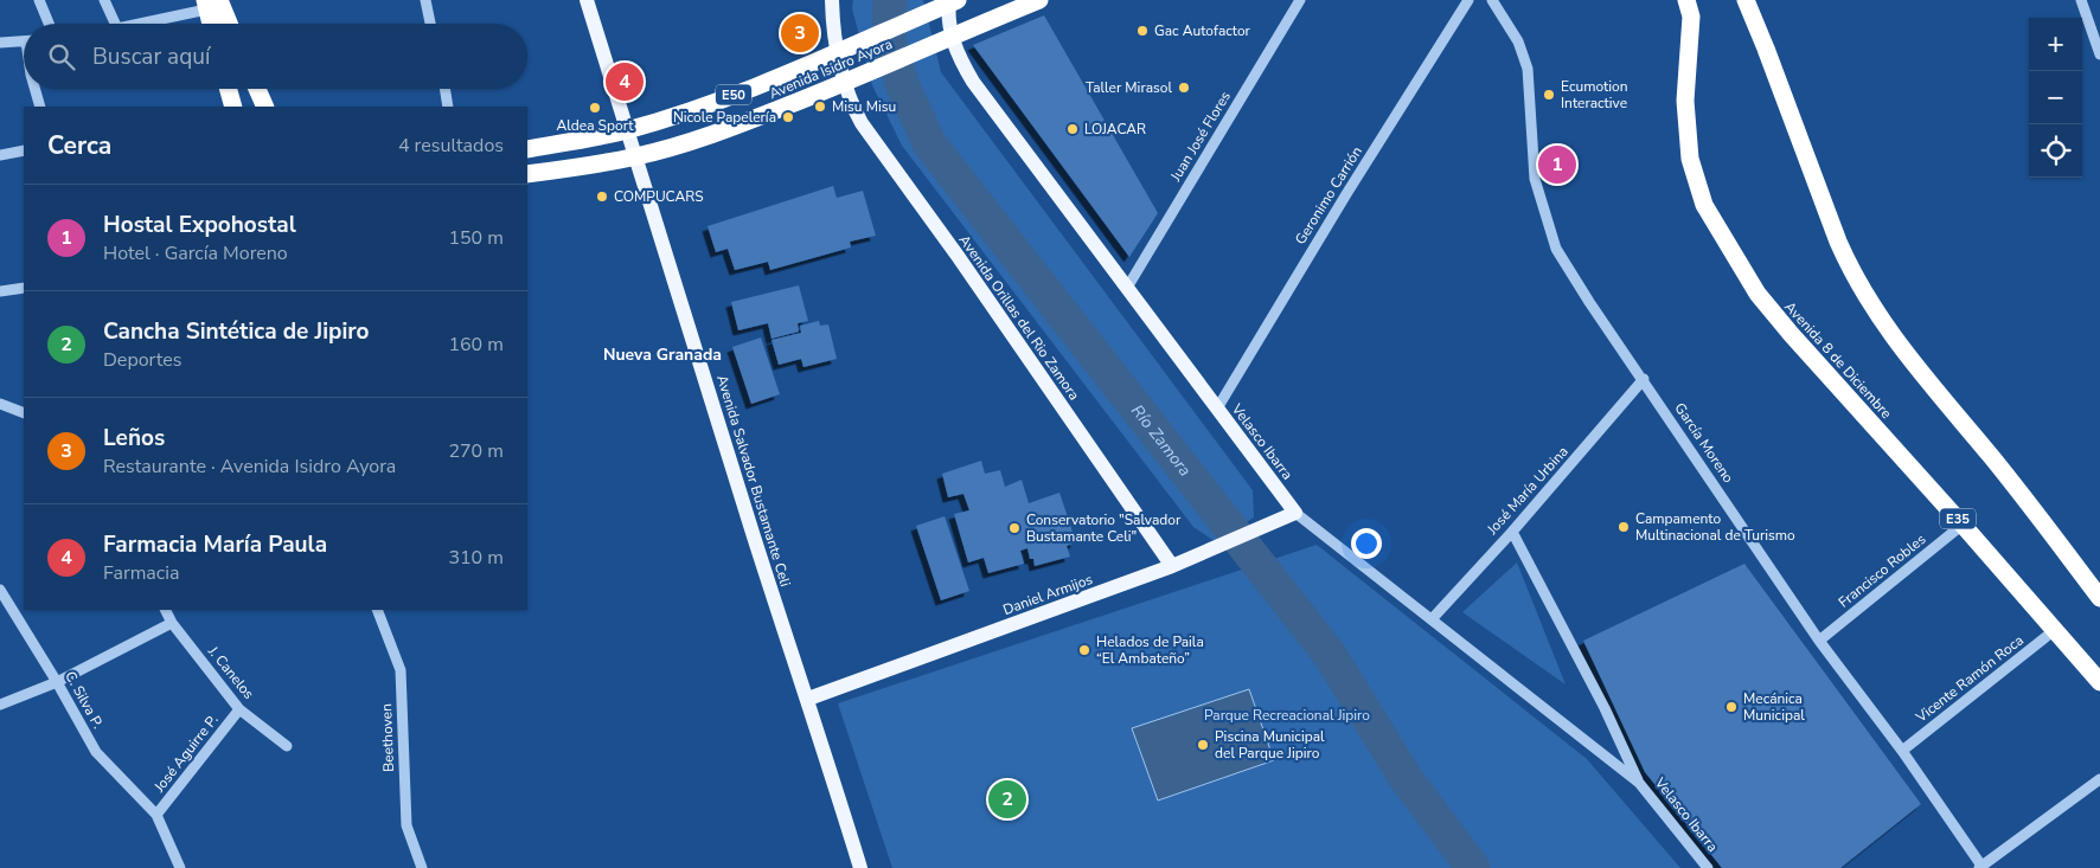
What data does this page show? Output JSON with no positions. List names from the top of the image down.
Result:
{
  "streets": {
    "highway": [
      "Avenida Isidro Ayora",
      "E50",
      "Avenida 8 de Diciembre",
      "E35"
    ],
    "main road": [
      "Avenida Orillas del Rio Zamora",
      "Velasco Ibarra",
      "Avenida Salvador Bustamante Celi",
      "Daniel Armijos"
    ],
    "street": [
      "Juan José Flores",
      "Geronimo Carrión",
      "García Moreno",
      "José María Urbina",
      "Francisco Robles",
      "J. Canelos",
      "Vicente Ramón Roca",
      "C. Silva P.",
      "Beethoven",
      "José Aguirre P."
    ]
  },
  "crossings": [
    ["Avenida Isidro Ayora", "Avenida Orillas del Rio Zamora"],
    ["Avenida Isidro Ayora", "Velasco Ibarra"],
    ["Avenida Isidro Ayora", "Avenida Salvador Bustamante Celi"],
    ["Juan José Flores", "Velasco Ibarra"],
    ["Geronimo Carrión", "Velasco Ibarra"],
    ["Avenida Orillas del Rio Zamora", "Daniel Armijos"],
    ["Avenida 8 de Diciembre", "Francisco Robles"],
    ["Avenida 8 de Diciembre", "Vicente Ramón Roca"],
    ["Velasco Ibarra", "José María Urbina"],
    ["Velasco Ibarra", "Daniel Armijos"],
    ["García Moreno", "José María Urbina"],
    ["García Moreno", "Francisco Robles"],
    ["García Moreno", "Vicente Ramón Roca"],
    ["Avenida Salvador Bustamante Celi", "Daniel Armijos"],
    ["J. Canelos", "José Aguirre P."],
    ["C. Silva P.", "José Aguirre P."]
  ],
  "districts": ["Nueva Granada"],
  "water": ["Río Zamora"],
  "parks": ["Parque Recreacional Jipiro"],
  "places": [
    "Gac Autofactor",
    "Taller Mirasol",
    "Ecumotion Interactive",
    "Misu Misu",
    "Aldea Sport",
    "Nicole Papelería",
    "LOJACAR",
    "COMPUCARS",
    "Campamento Multinacional de Turismo",
    "Conservatorio \"Salvador Bustamante Celi\"",
    "Helados de Paila “El Ambateño”",
    "Mecánica Municipal",
    "Piscina Municipal del Parque Jipiro"
  ],
  "page": {
    "pins": [
      "3",
      "4",
      "1",
      "2"
    ],
    "map_buttons": ["+", "−"],
    "search": "Buscar aquí",
    "heading": ["Cerca", "4 resultados"],
    "list": [
      {
        "mark": "1",
        "name": "Hostal Expohostal",
        "note": "Hotel · García Moreno",
        "value": "150 m"
      },
      {
        "mark": "2",
        "name": "Cancha Sintética de Jipiro",
        "note": "Deportes",
        "value": "160 m"
      },
      {
        "mark": "3",
        "name": "Leños",
        "note": "Restaurante · Avenida Isidro Ayora",
        "value": "270 m"
      },
      {
        "mark": "4",
        "name": "Farmacia María Paula",
        "note": "Farmacia",
        "value": "310 m"
      }
    ]
  }
}
